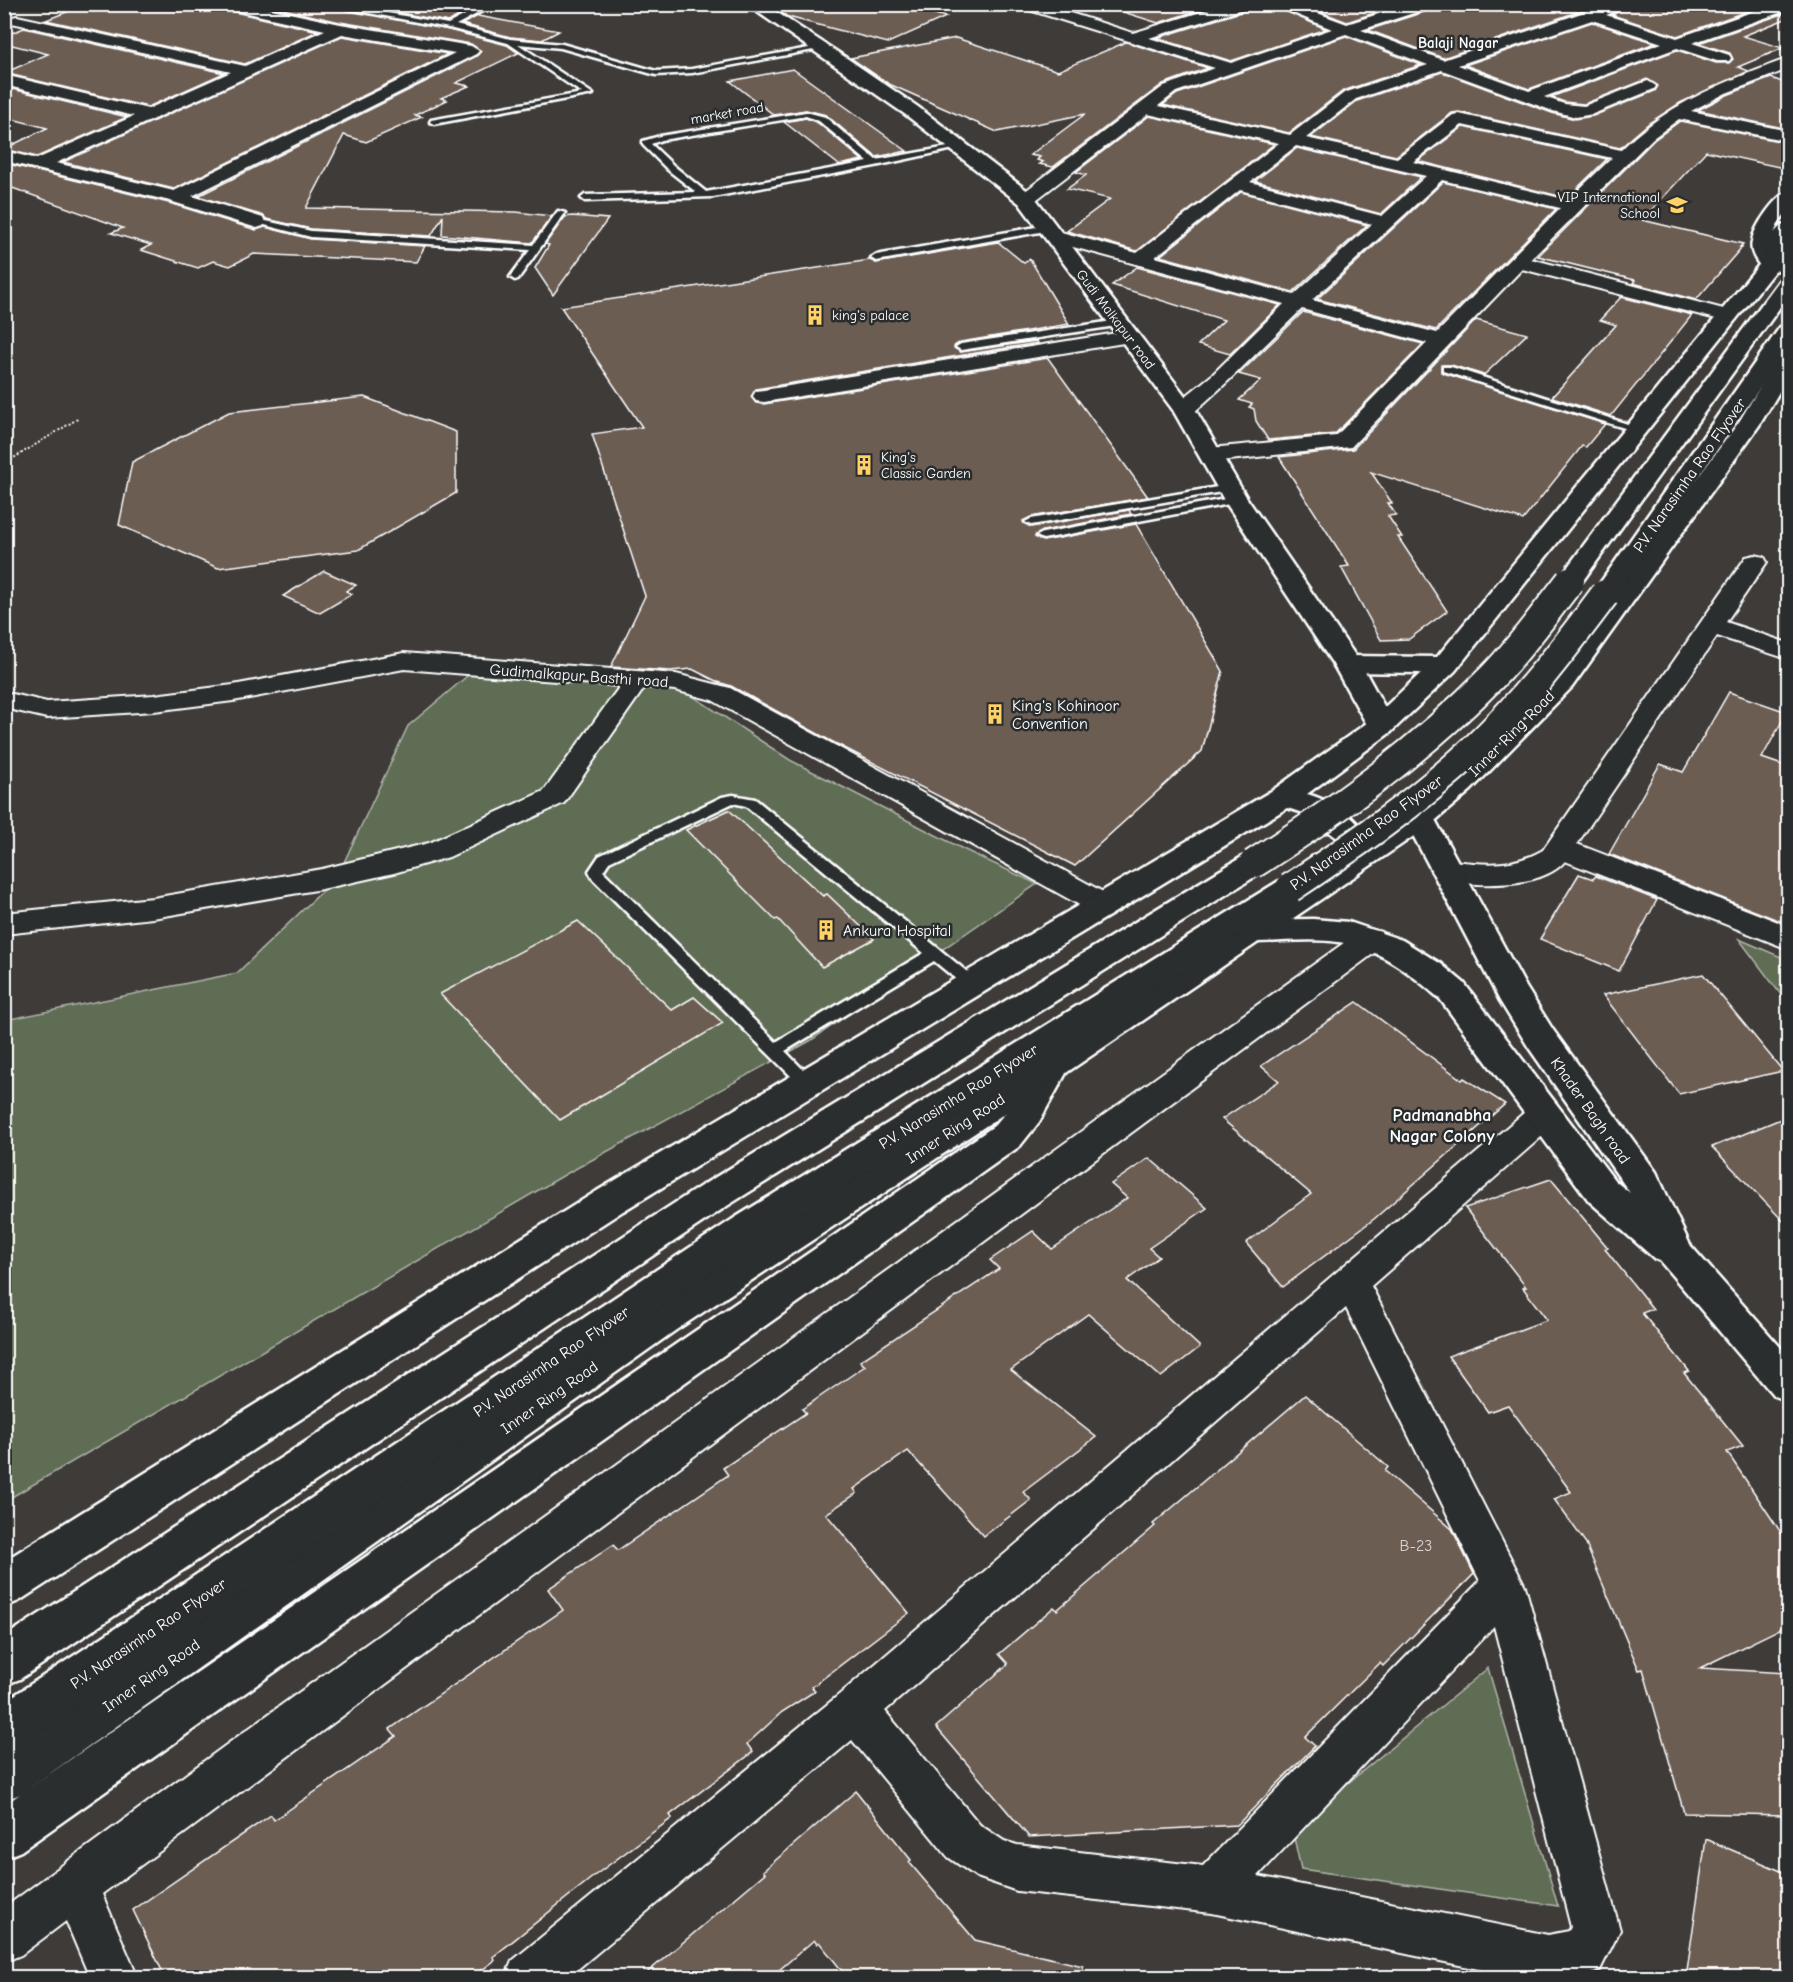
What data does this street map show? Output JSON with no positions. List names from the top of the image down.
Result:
{
  "streets": {
    "main road": [
      "Gudi Malkapur road",
      "P.V. Narasimha Rao Flyover",
      "Inner Ring Road",
      "Khader Bagh road"
    ],
    "street": ["Gudimalkapur Basthi road"],
    "lane": ["market road"]
  },
  "crossings": [
    ["Inner Ring Road", "Khader Bagh road"]
  ],
  "districts": ["Balaji Nagar", "Padmanabha Nagar Colony"],
  "places": {
    "school or university": ["VIP International School"],
    "building": [
      "king's palace",
      "King's Classic Garden",
      "King's Kohinoor Convention",
      "Ankura Hospital"
    ]
  },
  "house_numbers": ["B-23"]
}
